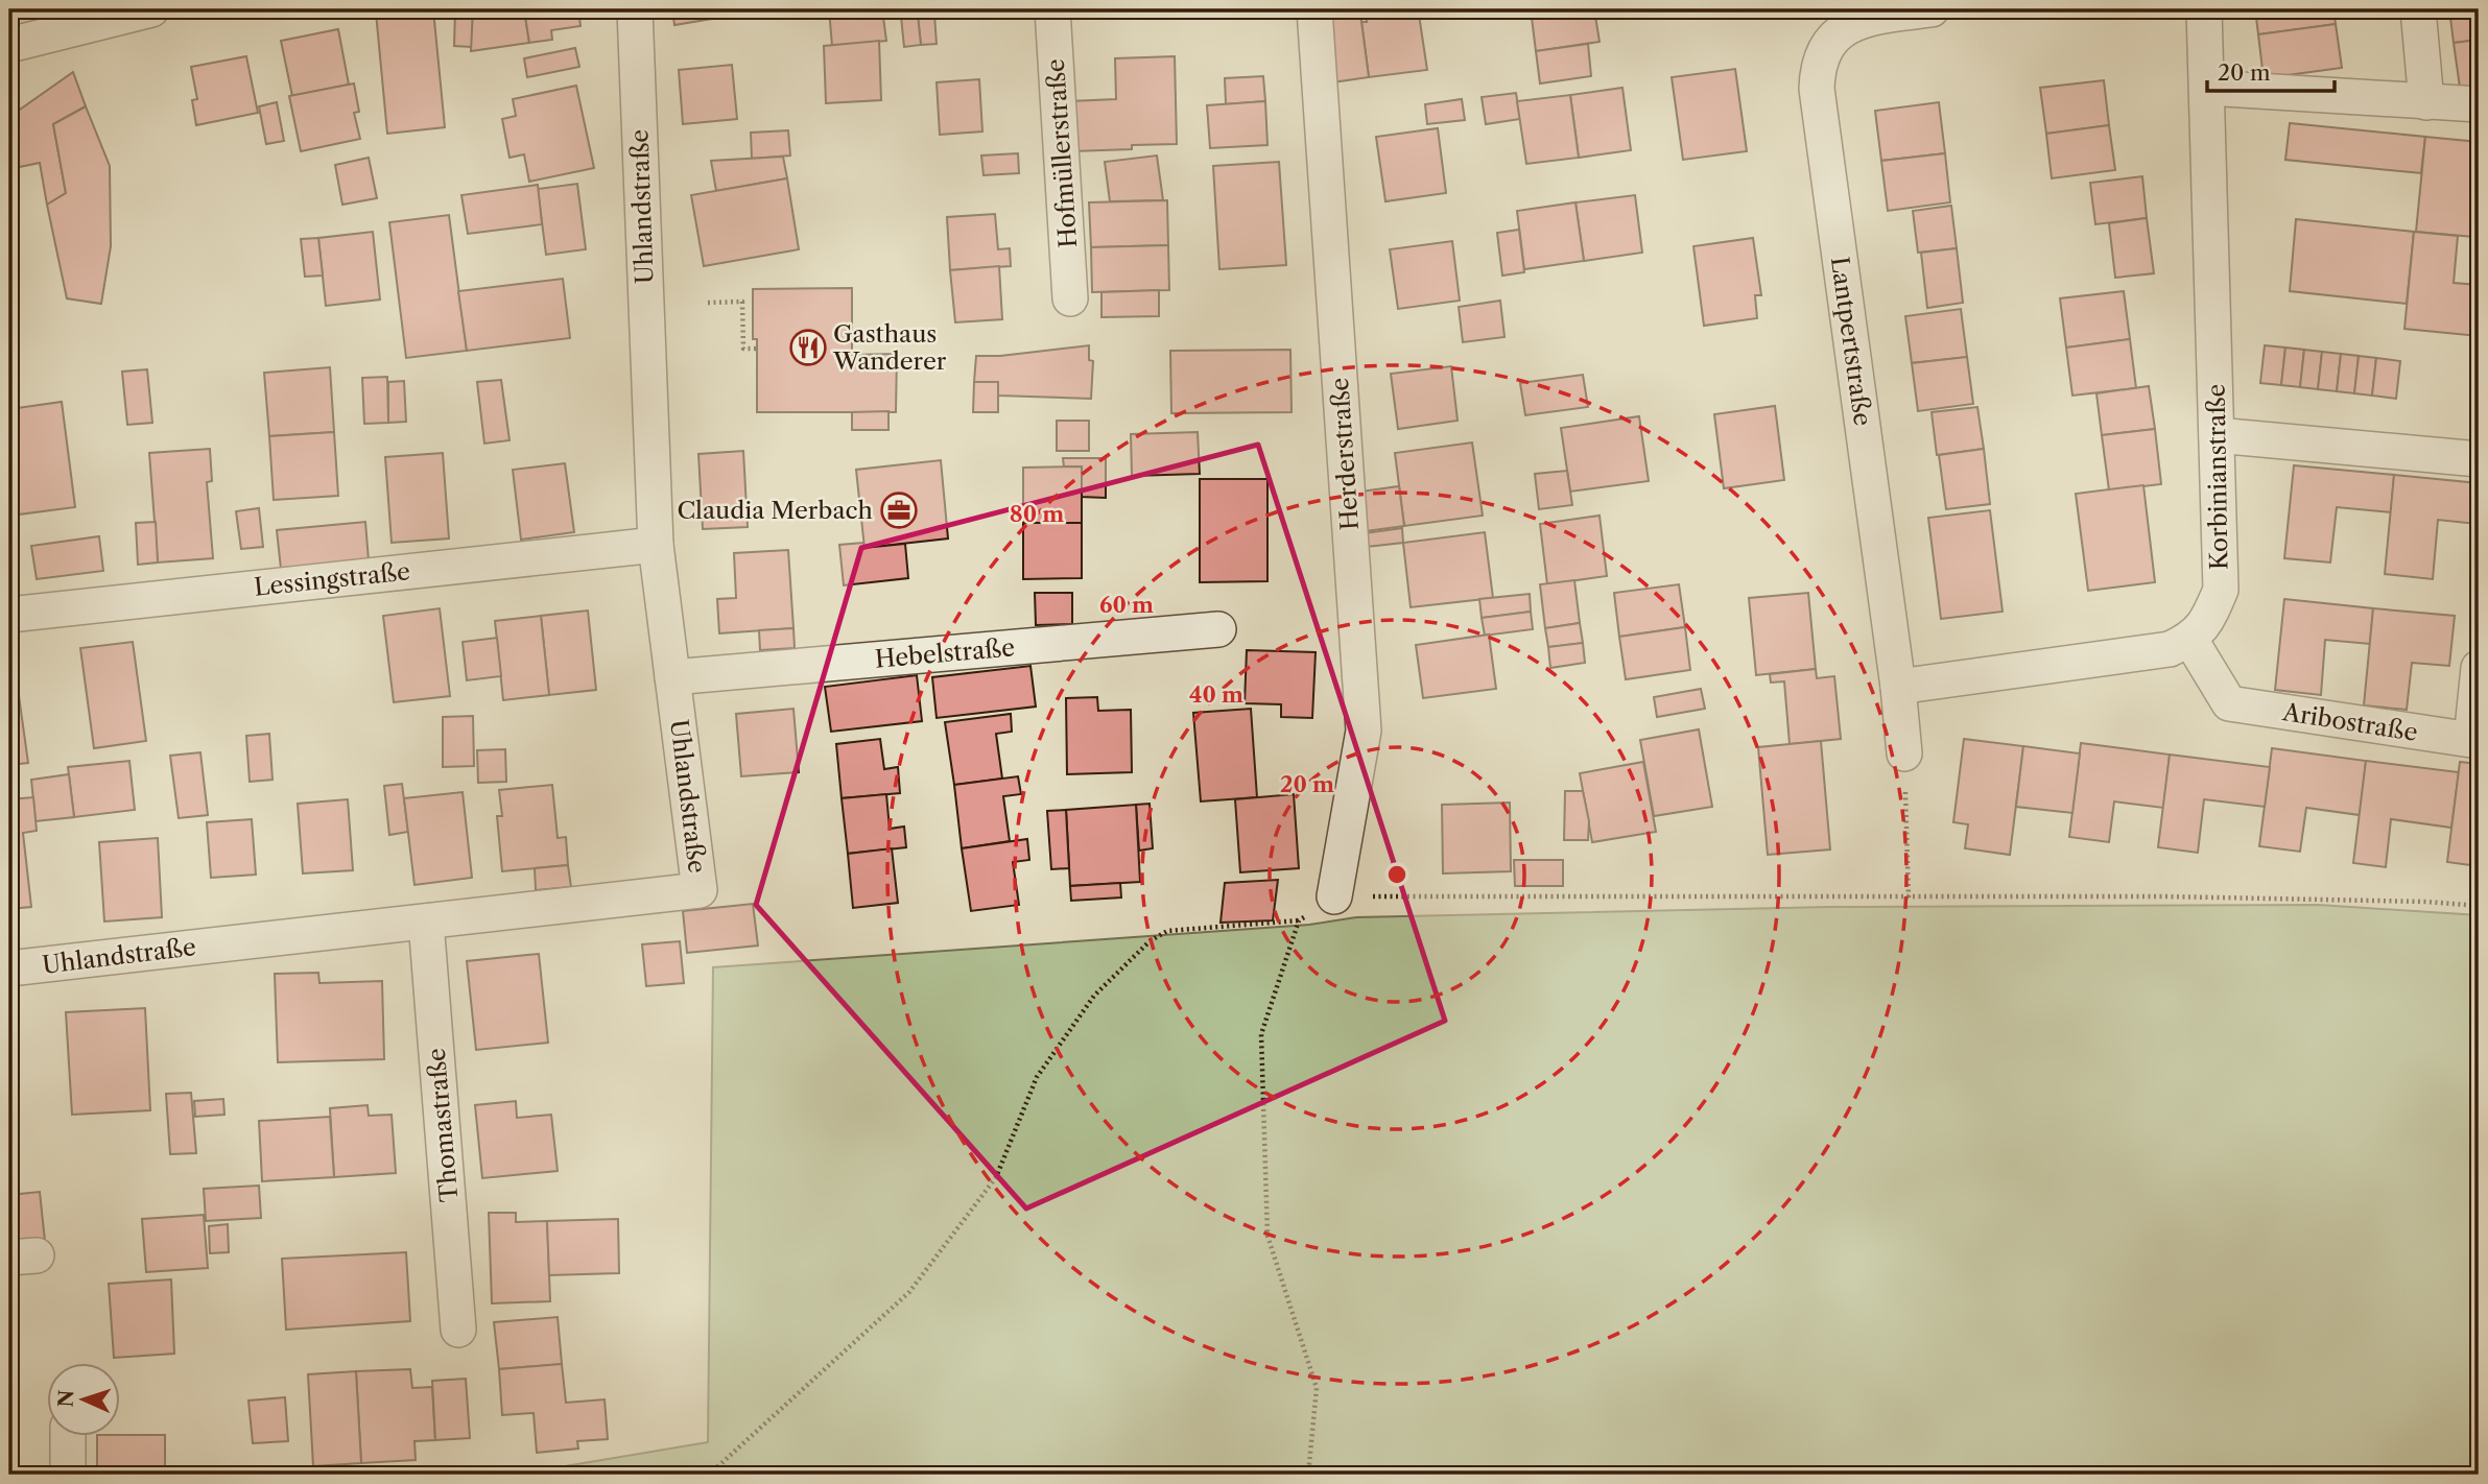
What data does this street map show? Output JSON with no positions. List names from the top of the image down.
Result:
{
  "streets": {
    "street": [
      "Hofmüllerstraße",
      "Uhlandstraße",
      "Lantpertstraße",
      "Herderstraße",
      "Korbinianstraße",
      "Lessingstraße",
      "Hebelstraße",
      "Aribostraße",
      "Thomastraße"
    ]
  },
  "crossings": [
    ["Uhlandstraße", "Lessingstraße"],
    ["Uhlandstraße", "Hebelstraße"],
    ["Uhlandstraße", "Thomastraße"],
    ["Korbinianstraße", "Aribostraße"]
  ],
  "places": {
    "restaurant": ["Gasthaus Wanderer"],
    "office": ["Claudia Merbach"]
  },
  "scale_bar": "20 m",
  "north": "left",
  "rings": [
    "80 m",
    "60 m",
    "40 m",
    "20 m"
  ]
}
